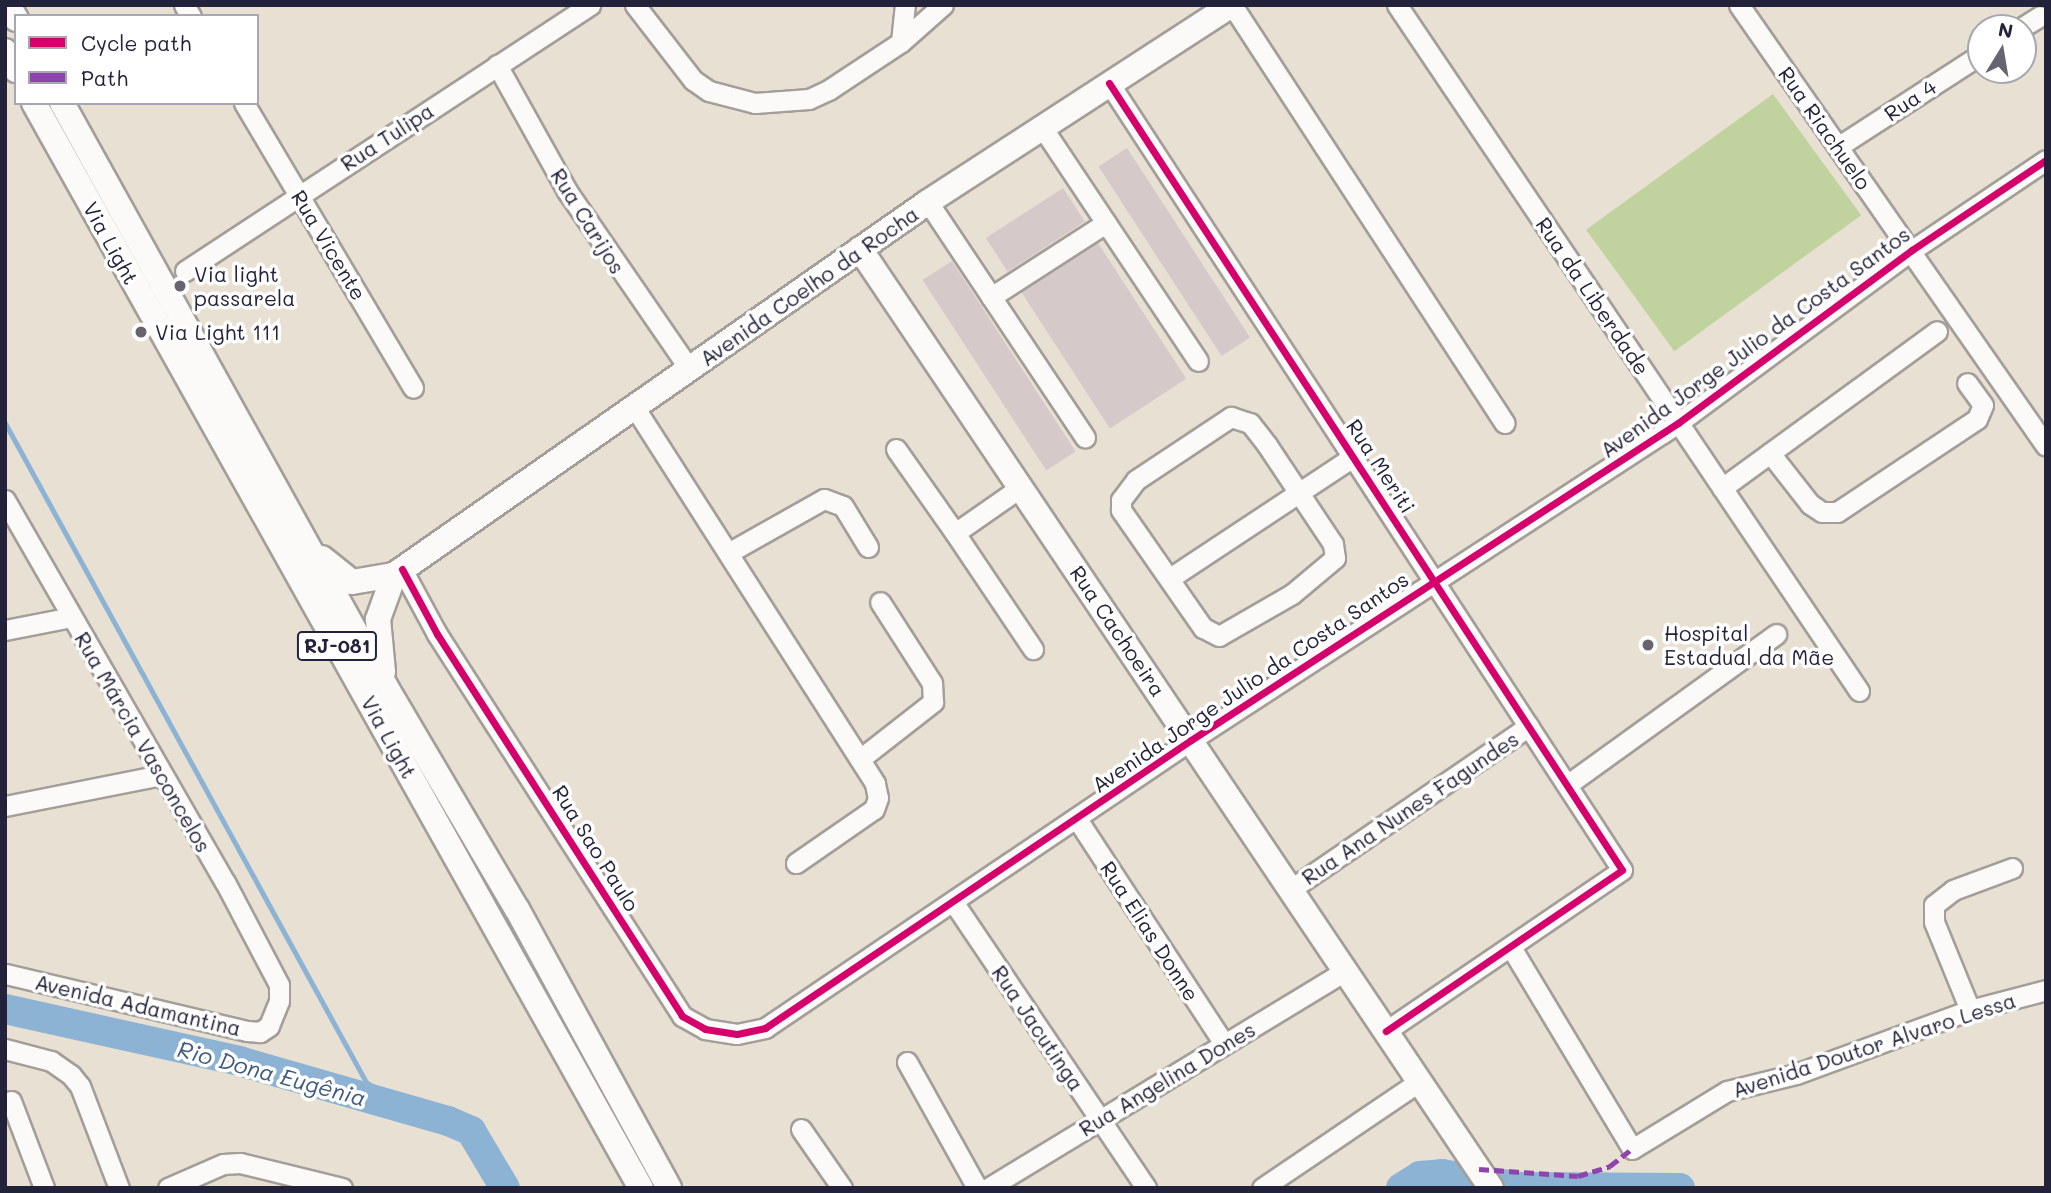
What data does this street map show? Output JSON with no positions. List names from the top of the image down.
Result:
{
  "streets": {
    "main road": [
      "Via Light",
      "Avenida Coelho da Rocha",
      "Rua Cachoeira",
      "RJ-081"
    ],
    "street": [
      "Rua 4",
      "Rua Riachuelo",
      "Rua Tulipa",
      "Rua Carijos",
      "Rua Vicente",
      "Rua da Liberdade",
      "Avenida Jorge Julio da Costa Santos",
      "Rua Meriti",
      "Rua Márcia Vasconcelos",
      "Rua Ana Nunes Fagundes",
      "Rua Sao Paulo",
      "Rua Elias Donne",
      "Avenida Adamantina",
      "Rua Jacutinga",
      "Avenida Doutor Alvaro Lessa",
      "Rua Angelina Dones"
    ]
  },
  "crossings": [
    ["Rua 4", "Rua Riachuelo"],
    ["Rua Riachuelo", "Avenida Jorge Julio da Costa Santos"],
    ["Rua Tulipa", "Rua Carijos"],
    ["Rua Tulipa", "Rua Vicente"],
    ["Rua Carijos", "Avenida Coelho da Rocha"],
    ["Via Light", "Avenida Coelho da Rocha"],
    ["Avenida Coelho da Rocha", "Rua Meriti"],
    ["Avenida Coelho da Rocha", "Rua Cachoeira"],
    ["Avenida Coelho da Rocha", "Rua Sao Paulo"],
    ["Rua da Liberdade", "Avenida Jorge Julio da Costa Santos"],
    ["Avenida Jorge Julio da Costa Santos", "Rua Meriti"],
    ["Avenida Jorge Julio da Costa Santos", "Rua Cachoeira"],
    ["Avenida Jorge Julio da Costa Santos", "Rua Sao Paulo"],
    ["Avenida Jorge Julio da Costa Santos", "Rua Elias Donne"],
    ["Avenida Jorge Julio da Costa Santos", "Rua Jacutinga"],
    ["Rua Meriti", "Rua Ana Nunes Fagundes"],
    ["Rua Meriti", "Avenida Doutor Alvaro Lessa"],
    ["Rua Cachoeira", "Rua Ana Nunes Fagundes"],
    ["Rua Cachoeira", "Rua Angelina Dones"],
    ["Rua Márcia Vasconcelos", "Avenida Adamantina"],
    ["Rua Elias Donne", "Rua Angelina Dones"],
    ["Rua Jacutinga", "Rua Angelina Dones"]
  ],
  "water": ["Rio Dona Eugênia"],
  "places": ["Via light passarela", "Via Light 111", "Hospital Estadual da Mãe"],
  "legend": ["Cycle path", "Path"],
  "north": "top"
}
